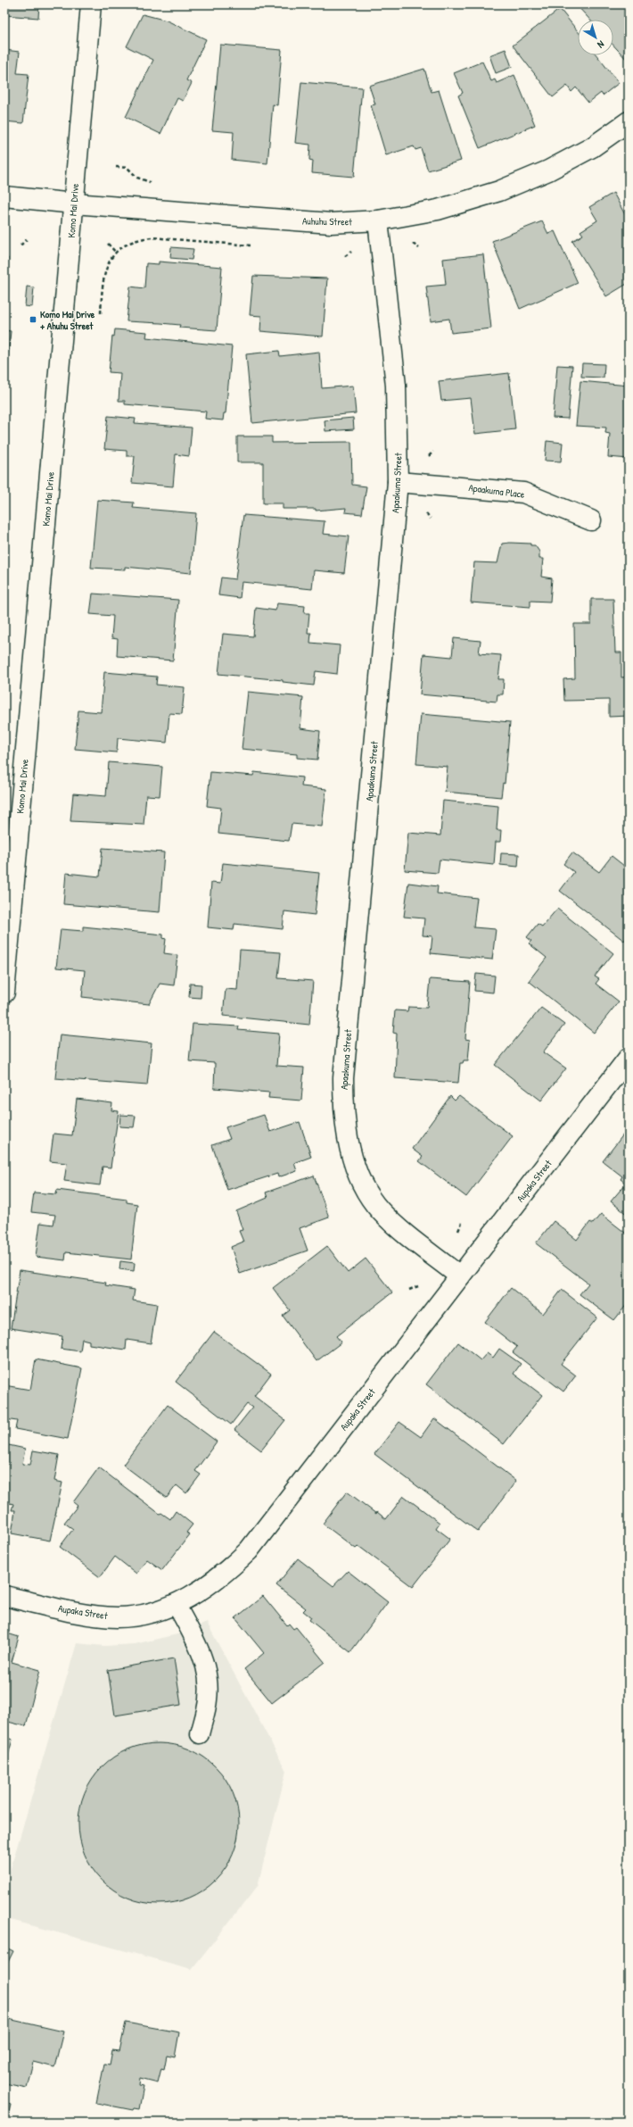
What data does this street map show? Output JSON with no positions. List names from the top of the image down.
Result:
{
  "streets": {
    "street": [
      "Komo Mai Drive",
      "Auhuhu Street",
      "Apaakuma Street",
      "Apaakuma Place",
      "Aupaka Street"
    ]
  },
  "crossings": [
    ["Komo Mai Drive", "Auhuhu Street"],
    ["Auhuhu Street", "Apaakuma Street"],
    ["Apaakuma Street", "Apaakuma Place"],
    ["Apaakuma Street", "Aupaka Street"]
  ],
  "places": {
    "transit": ["Komo Mai Drive + Ahuhu Street"]
  },
  "north": "bottom right"
}
